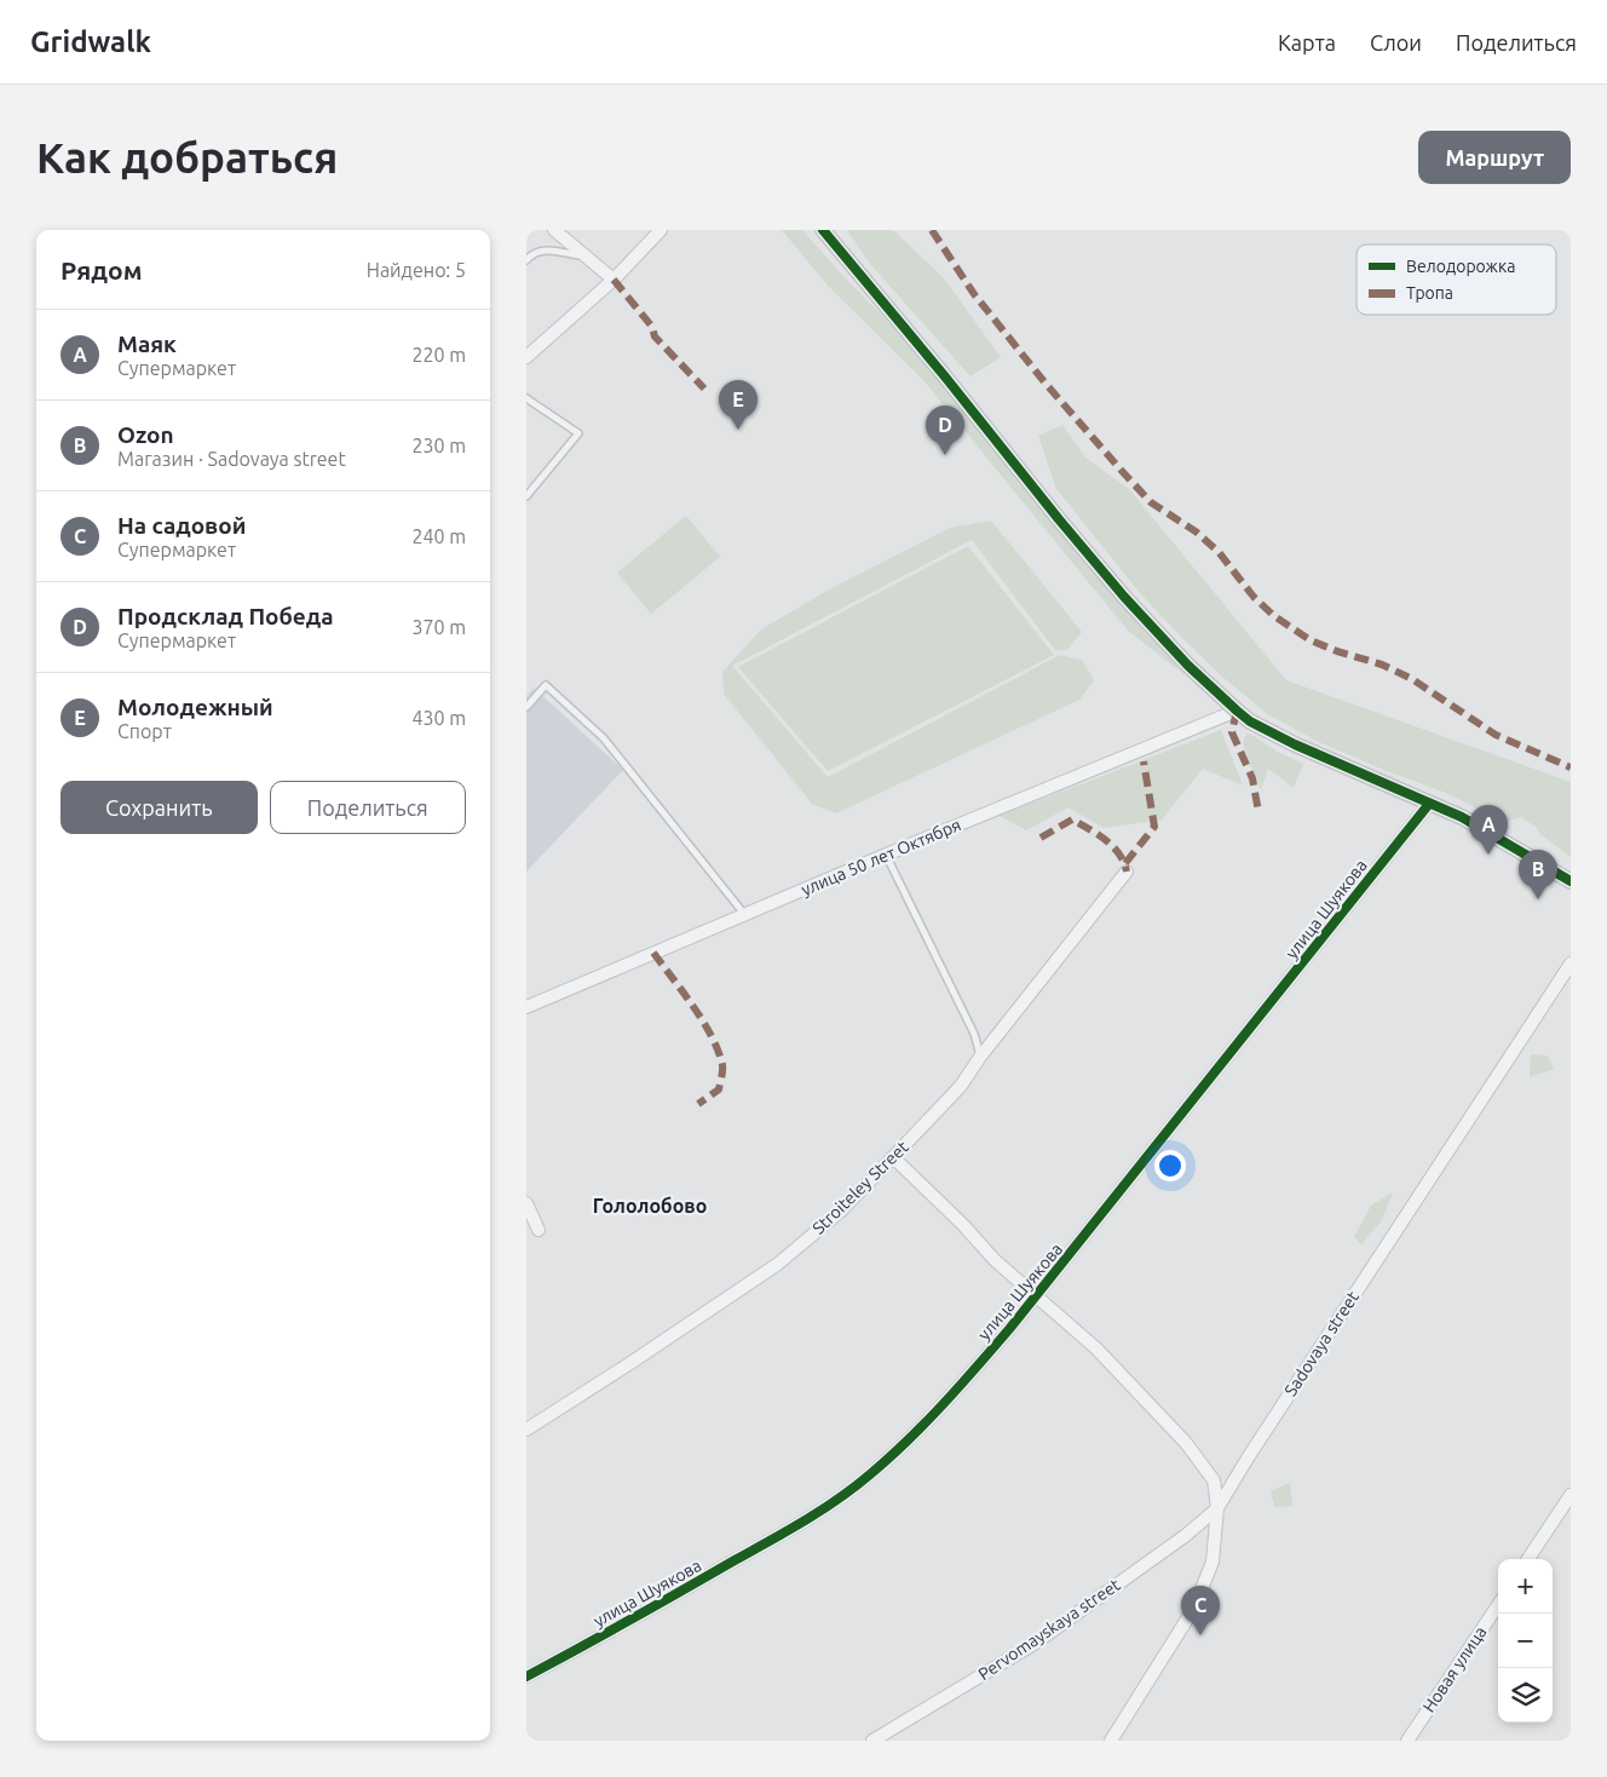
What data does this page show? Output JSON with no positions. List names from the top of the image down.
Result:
{
  "streets": {
    "street": [
      "улица 50 лет Октября",
      "улица Шуякова",
      "Stroiteley Street",
      "Sadovaya street",
      "Pervomayskaya street",
      "Новая улица"
    ]
  },
  "crossings": [
    ["Sadovaya street", "Pervomayskaya street"]
  ],
  "districts": ["Гололобово"],
  "legend": ["Велодорожка", "Тропа"],
  "page": {
    "header": "Gridwalk",
    "nav": ["Карта", "Слои", "Поделиться"],
    "buttons": [
      "Маршрут",
      ["Сохранить", "Поделиться"]
    ],
    "title": "Как добраться",
    "heading": ["Рядом", "Найдено: 5"],
    "list": [
      {
        "mark": "A",
        "name": "Маяк",
        "note": "Супермаркет",
        "value": "220 m"
      },
      {
        "mark": "B",
        "name": "Ozon",
        "note": "Магазин · Sadovaya street",
        "value": "230 m"
      },
      {
        "mark": "C",
        "name": "На садовой",
        "note": "Супермаркет",
        "value": "240 m"
      },
      {
        "mark": "D",
        "name": "Продсклад Победа",
        "note": "Супермаркет",
        "value": "370 m"
      },
      {
        "mark": "E",
        "name": "Молодежный",
        "note": "Спорт",
        "value": "430 m"
      }
    ],
    "pins": [
      "E",
      "D",
      "A",
      "B",
      "C"
    ],
    "map_buttons": ["+", "−"]
  }
}
